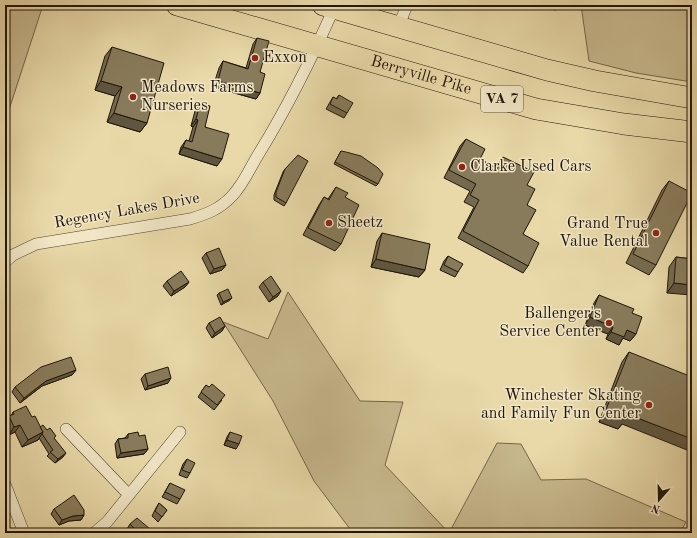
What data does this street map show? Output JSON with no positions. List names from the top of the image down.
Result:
{
  "streets": {
    "highway": ["Berryville Pike", "VA 7"],
    "street": ["Regency Lakes Drive"]
  },
  "crossings": [
    ["Berryville Pike", "Regency Lakes Drive"],
    ["VA 7", "Regency Lakes Drive"]
  ],
  "places": [
    "Exxon",
    "Meadows Farms Nurseries",
    "Clarke Used Cars",
    "Sheetz",
    "Grand True Value Rental",
    "Ballenger's Service Center",
    "Winchester Skating and Family Fun Center"
  ],
  "north": "bottom"
}
